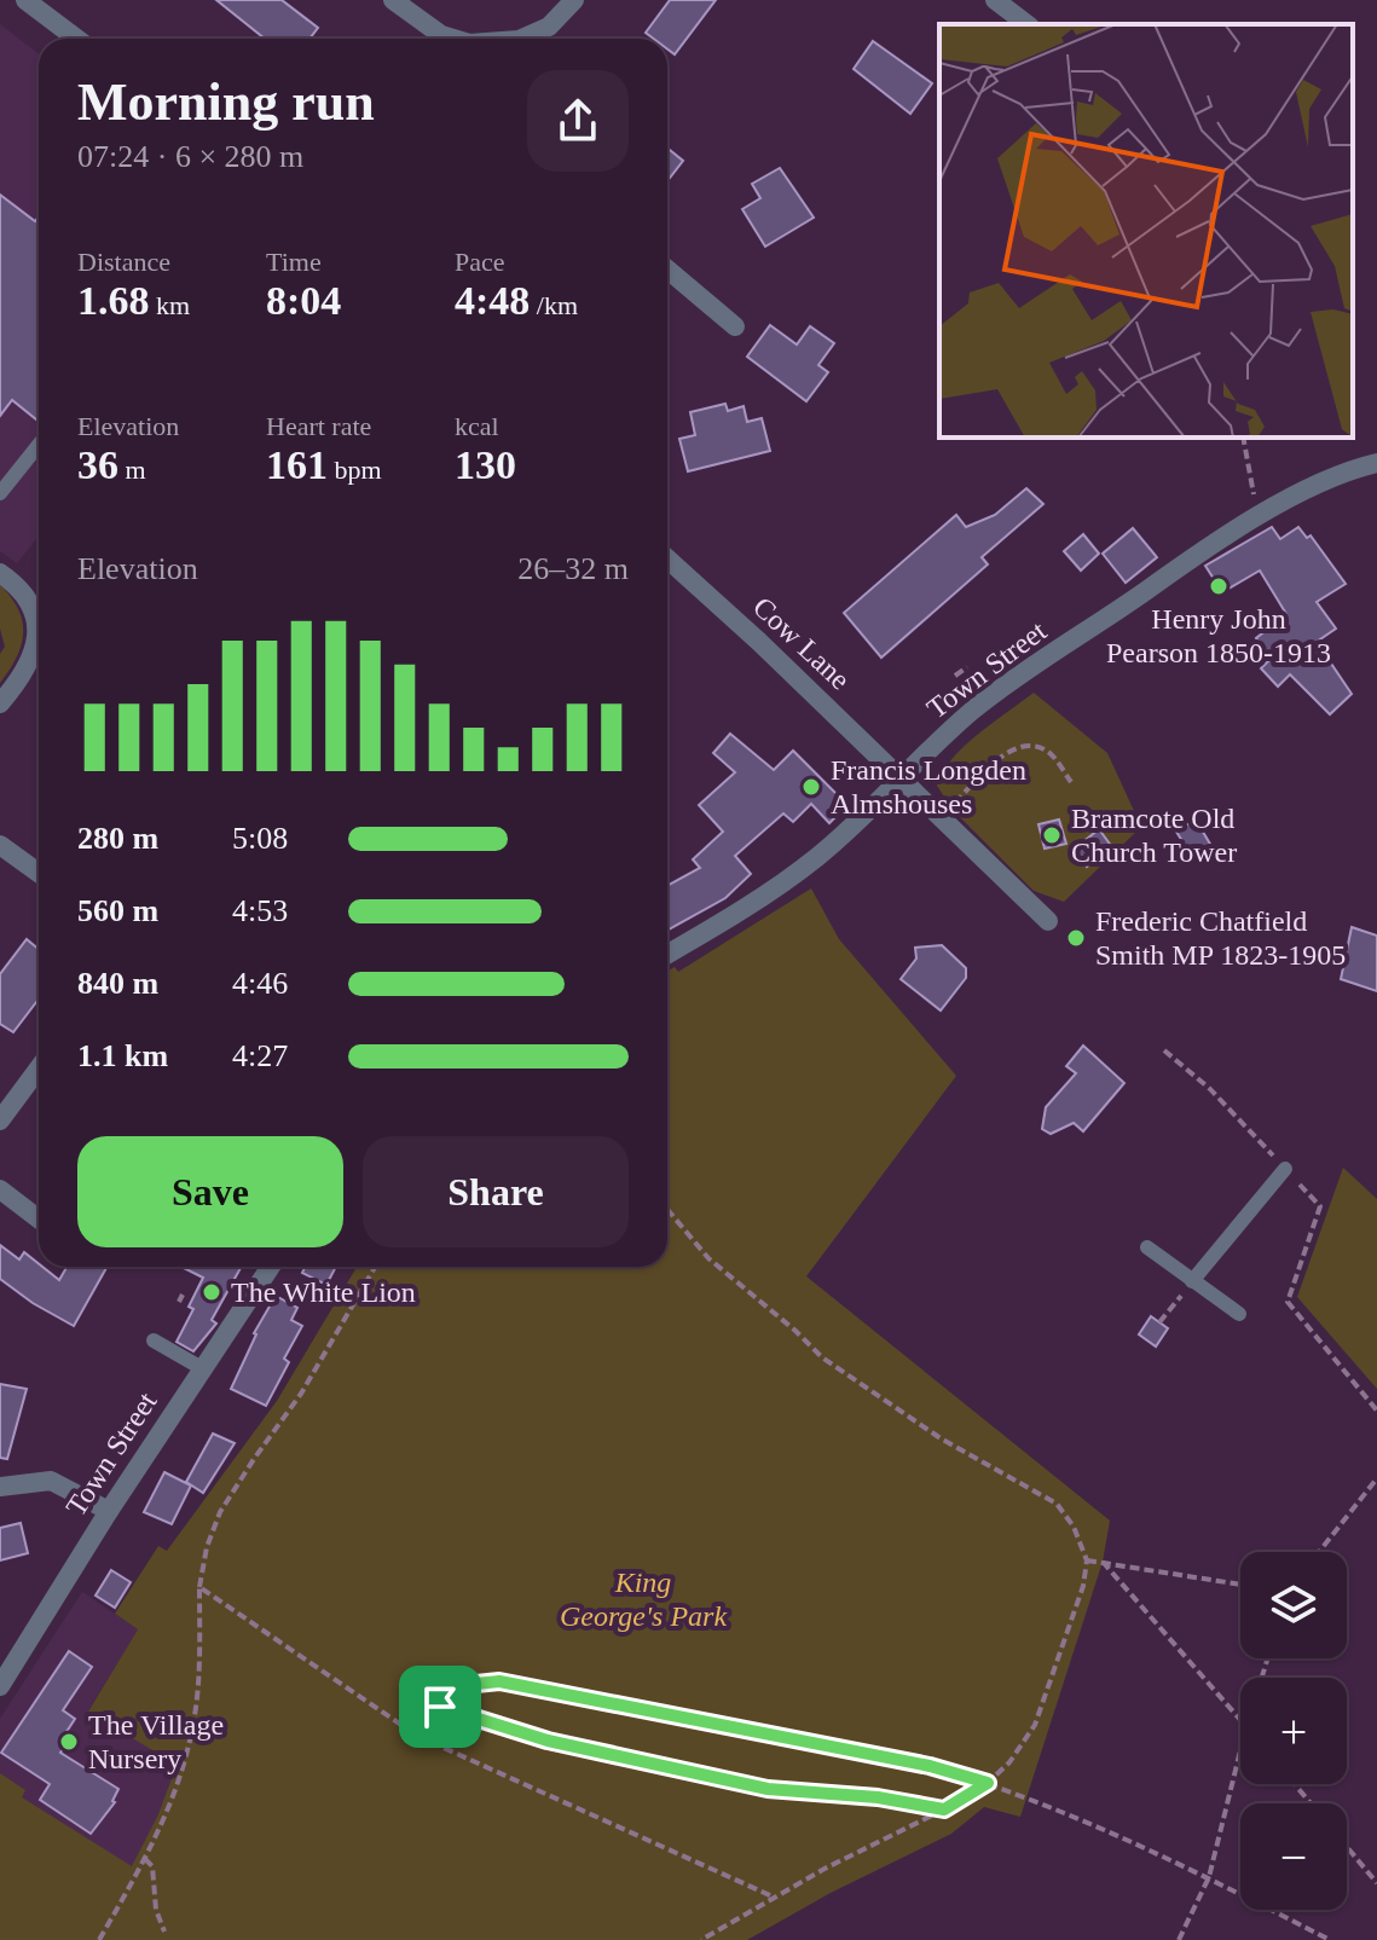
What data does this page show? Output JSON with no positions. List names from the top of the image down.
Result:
{
  "streets": {
    "street": ["Cow Lane", "Town Street"]
  },
  "crossings": [
    ["Cow Lane", "Town Street"]
  ],
  "parks": ["King George's Park"],
  "places": [
    "Henry John Pearson 1850-1913",
    "Francis Longden Almshouses",
    "Bramcote Old Church Tower",
    "Frederic Chatfield Smith MP 1823-1905",
    "The White Lion",
    "The Village Nursery"
  ],
  "page": {
    "heading": ["Morning run", "07:24 · 6 × 280 m"],
    "stats": [
      ["Distance", "1.68 km"],
      ["Time", "8:04"],
      ["Pace", "4:48 /km"],
      ["Elevation", "36 m"],
      ["Heart rate", "161 bpm"],
      ["kcal", "130"]
    ],
    "chart": ["Elevation", "26–32 m"],
    "list": [
      {
        "name": "280 m",
        "note": "5:08"
      },
      {
        "name": "560 m",
        "note": "4:53"
      },
      {
        "name": "840 m",
        "note": "4:46"
      },
      {
        "name": "1.1 km",
        "note": "4:27"
      }
    ],
    "buttons": ["Save", "Share"],
    "map_buttons": ["+", "−"]
  }
}
